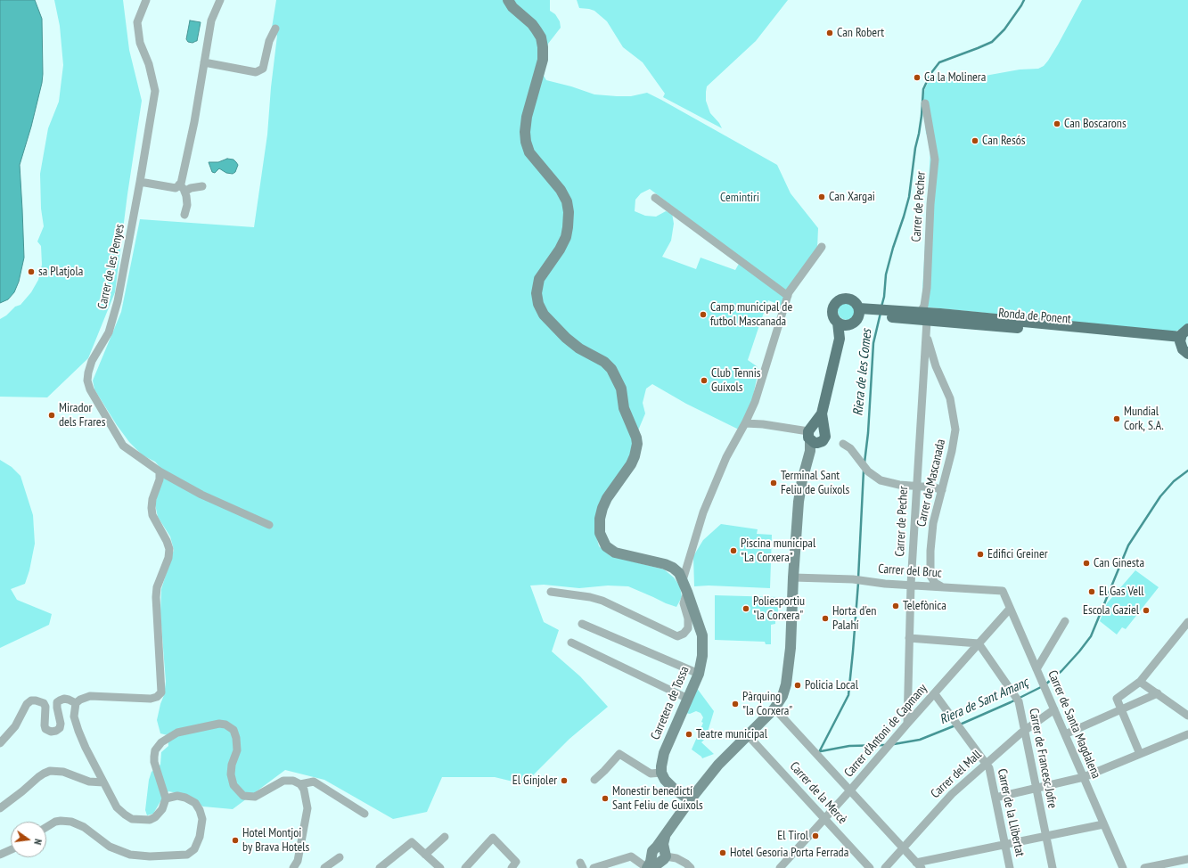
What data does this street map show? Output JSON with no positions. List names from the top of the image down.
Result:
{
  "streets": {
    "main road": ["Carretera de Tossa"],
    "street": [
      "Carrer de Pecher",
      "Carrer de les Penyes",
      "Carrer de Mascanada",
      "Carrer del Bruc",
      "Carrer de Santa Magdalena",
      "Carrer d'Antoni de Capmany",
      "Carrer de Francesc Jofre",
      "Carrer del Mall",
      "Carrer de la Mercè",
      "Carrer de la Llibertat"
    ]
  },
  "crossings": [
    ["Carrer de Pecher", "Carrer de Mascanada"],
    ["Carrer de Pecher", "Carrer del Bruc"],
    ["Carrer de Pecher", "Carrer d'Antoni de Capmany"],
    ["Carrer de Mascanada", "Carrer del Bruc"],
    ["Carrer del Bruc", "Carrer de Santa Magdalena"],
    ["Carrer de Santa Magdalena", "Carrer d'Antoni de Capmany"],
    ["Carrer de Santa Magdalena", "Carrer del Mall"],
    ["Carrer d'Antoni de Capmany", "Carrer de Francesc Jofre"],
    ["Carrer d'Antoni de Capmany", "Carrer de la Mercè"],
    ["Carrer d'Antoni de Capmany", "Carrer de la Llibertat"],
    ["Carrer de Francesc Jofre", "Carrer del Mall"],
    ["Carrer del Mall", "Carrer de la Llibertat"]
  ],
  "water": ["Riera de les Comes", "Riera de Sant Amanç"],
  "parks": ["Cemintiri"],
  "places": [
    "Can Robert",
    "Ca la Molinera",
    "Can Boscarons",
    "Can Resós",
    "Can Xargai",
    "sa Platjola",
    "Camp municipal de futbol Mascanada",
    "Club Tennis Guíxols",
    "Mirador dels Frares",
    "Mundial Cork, S.A.",
    "Terminal Sant Feliu de Guíxols",
    "Piscina municipal \"La Corxera\"",
    "Edifici Greiner",
    "Can Ginesta",
    "El Gas Vell",
    "Telefònica",
    "Poliesportiu \"la Corxera\"",
    "Escola Gaziel",
    "Horta d'en Palahí",
    "Policia Local",
    "Pàrquing \"la Corxera\"",
    "Teatre municipal",
    "El Ginjoler",
    "Monestir benedictí Sant Feliu de Guíxols",
    "El Tirol",
    "Hotel Montjoi by Brava Hotels",
    "Hotel Gesoria Porta Ferrada"
  ],
  "north": "right"
}
